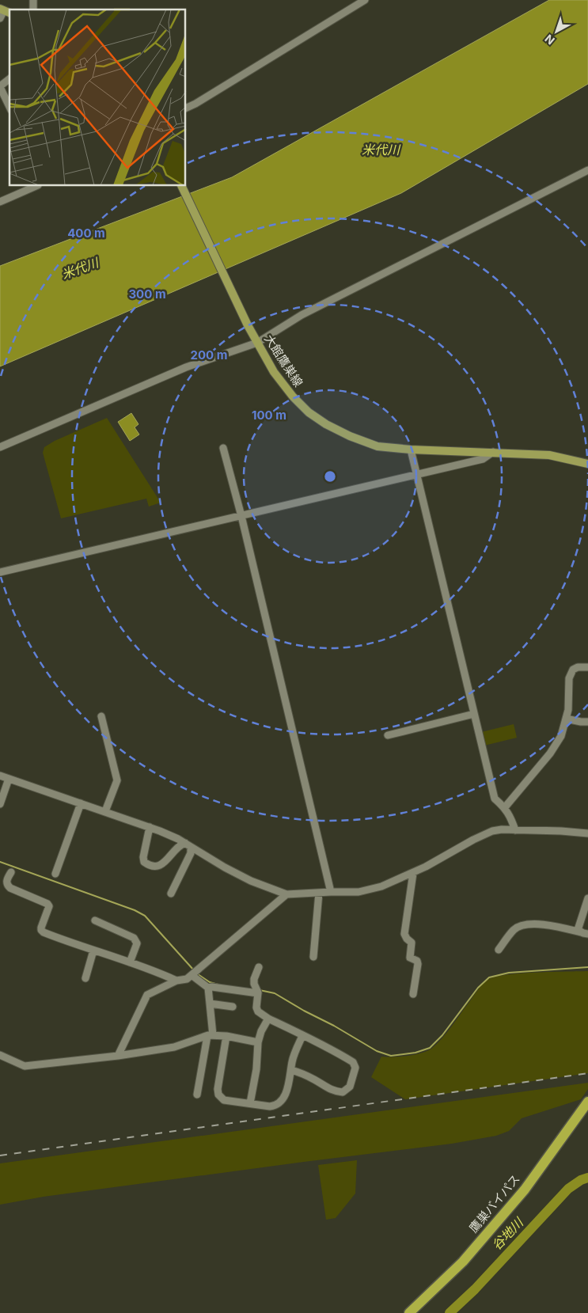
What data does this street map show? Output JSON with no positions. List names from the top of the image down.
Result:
{
  "streets": {
    "highway": ["鷹巣バイパス"],
    "main road": ["大館鷹巣線"]
  },
  "water": ["米代川", "谷地川"],
  "north": "bottom left",
  "rings": [
    "400 m",
    "300 m",
    "200 m",
    "100 m"
  ]
}
